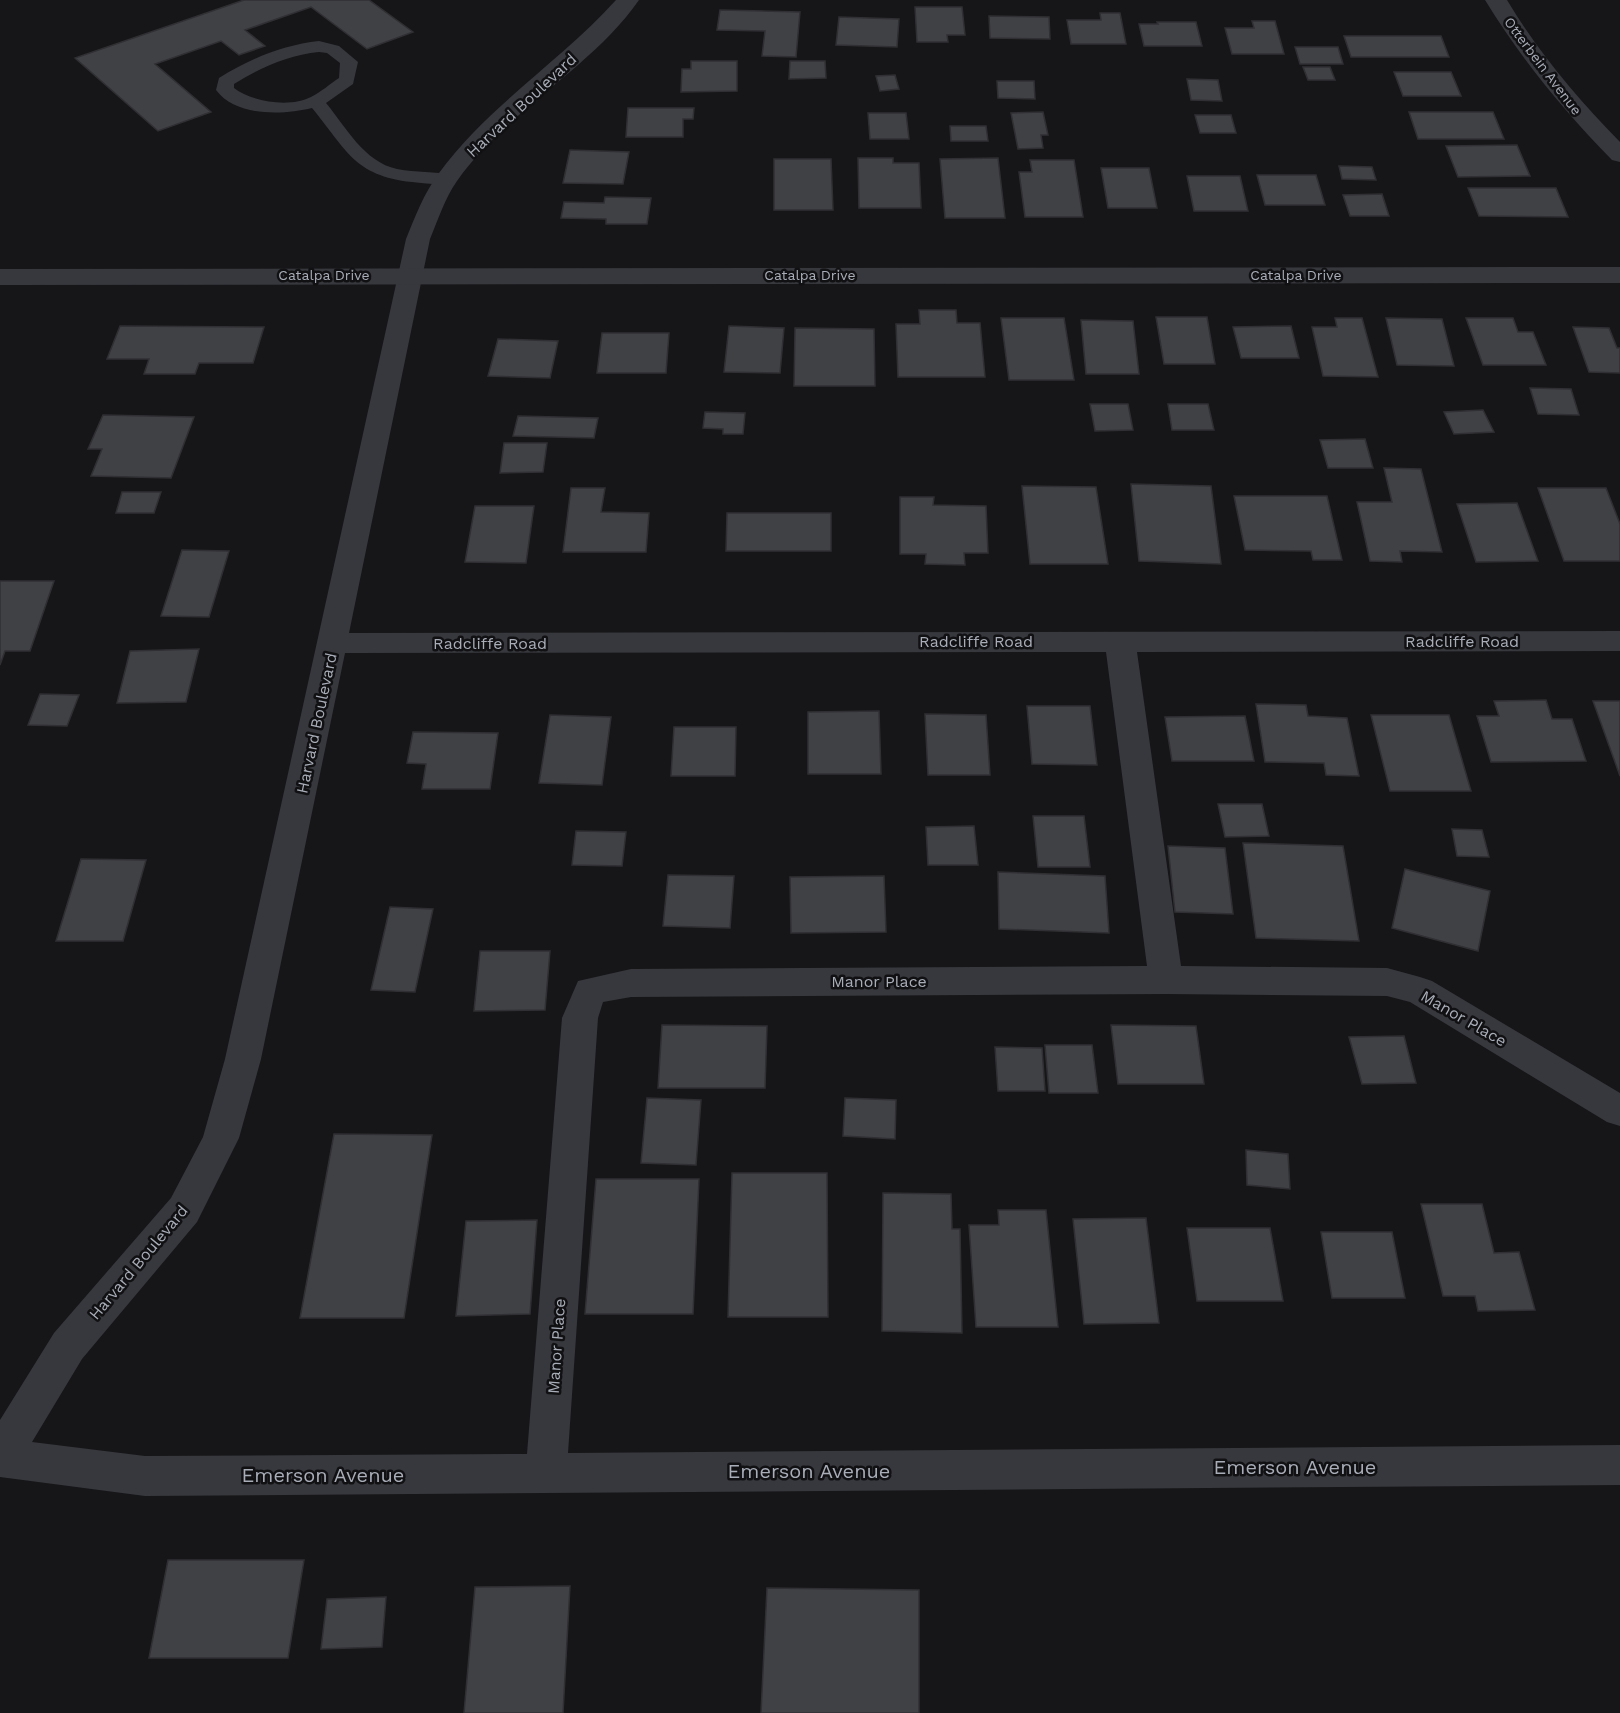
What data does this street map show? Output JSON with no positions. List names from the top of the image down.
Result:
{
  "streets": {
    "street": [
      "Otterbein Avenue",
      "Harvard Boulevard",
      "Catalpa Drive",
      "Radcliffe Road",
      "Manor Place",
      "Emerson Avenue"
    ]
  },
  "crossings": [
    ["Harvard Boulevard", "Catalpa Drive"],
    ["Harvard Boulevard", "Radcliffe Road"],
    ["Harvard Boulevard", "Emerson Avenue"],
    ["Manor Place", "Emerson Avenue"]
  ]
}
